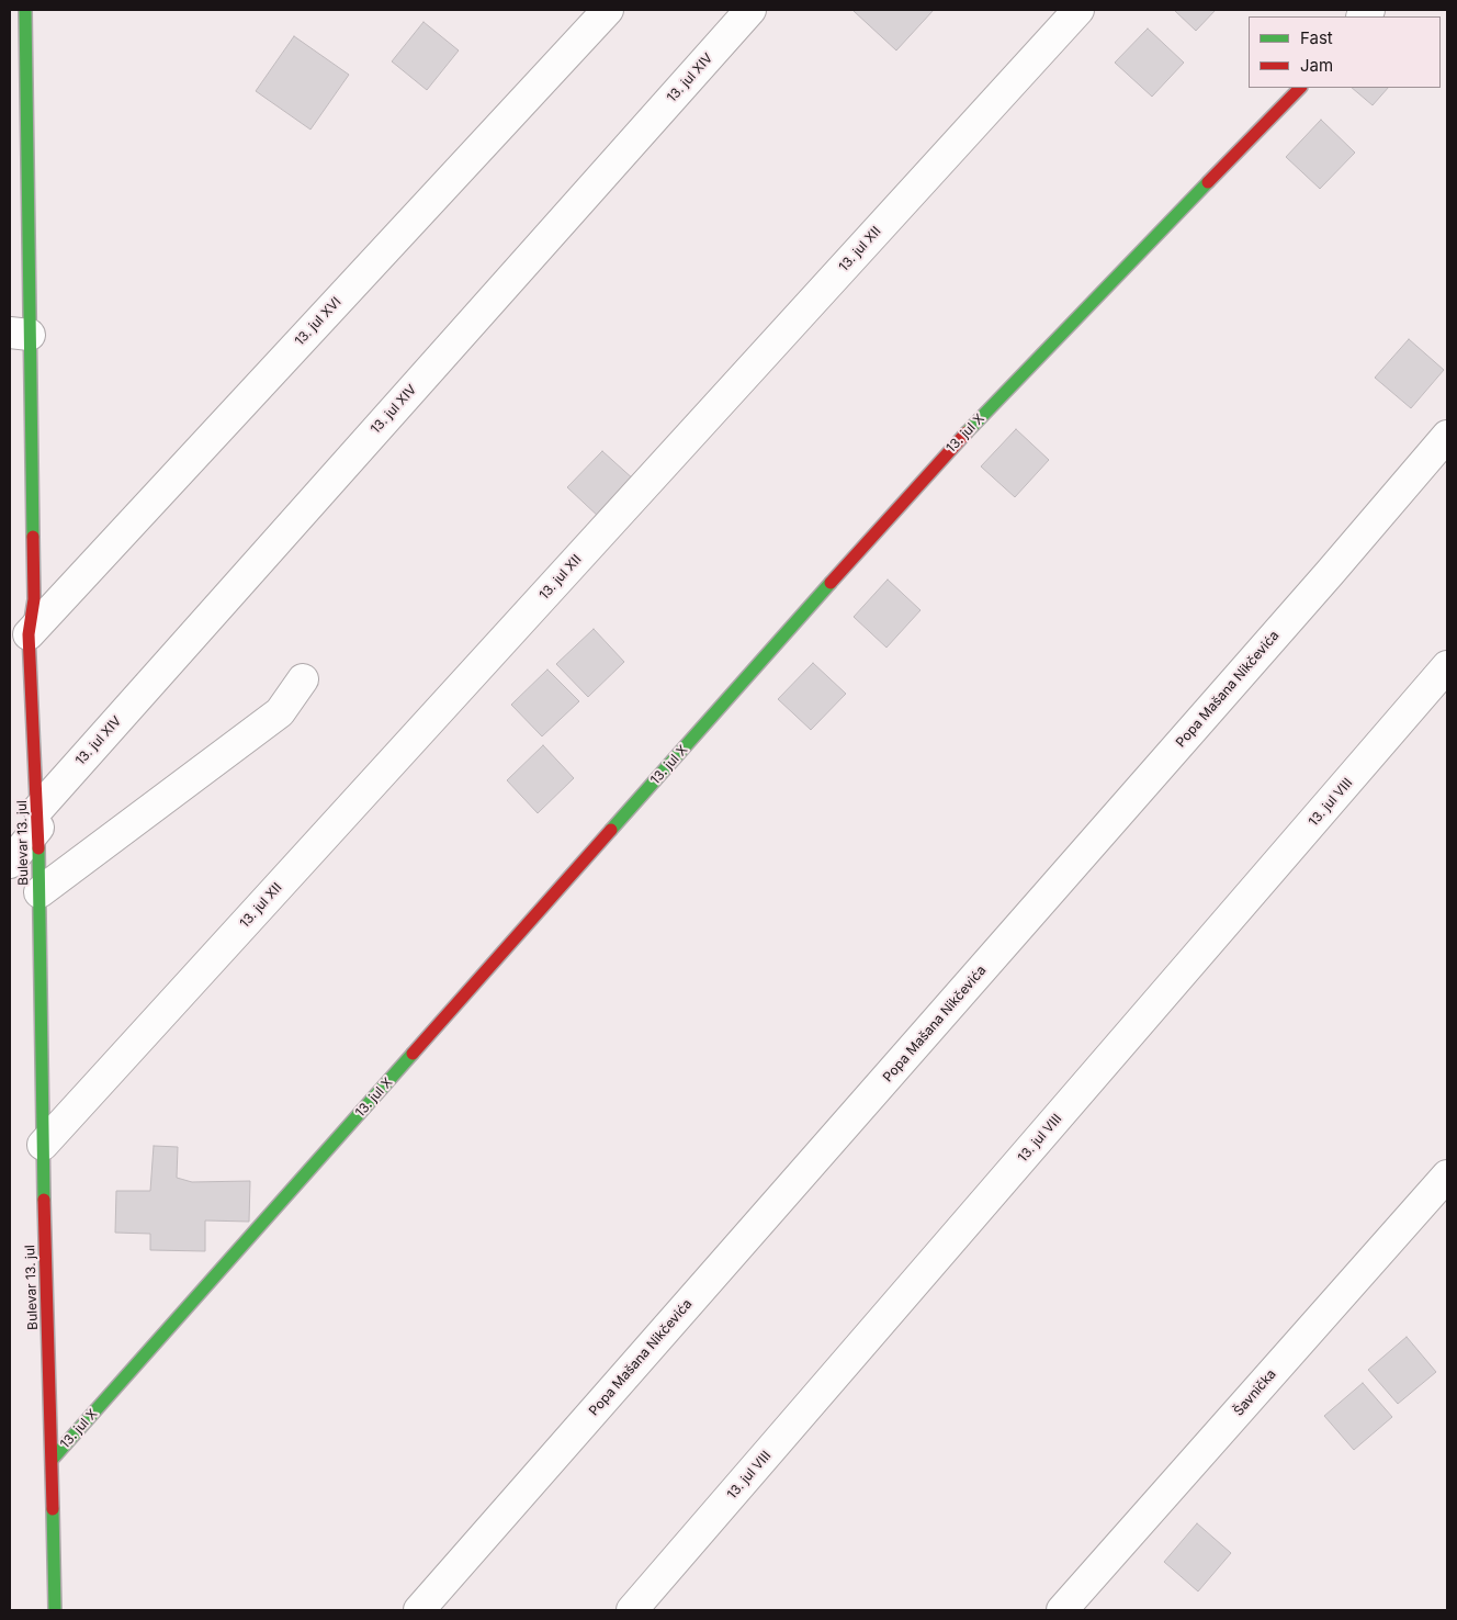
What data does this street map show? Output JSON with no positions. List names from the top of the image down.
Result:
{
  "streets": {
    "street": [
      "13. jul XIV",
      "13. jul XII",
      "13. jul XVI",
      "13. jul X",
      "Popa Mašana Nikčevića",
      "13. jul VIII",
      "Bulevar 13. jul",
      "Šavnička"
    ]
  },
  "crossings": [
    ["13. jul XIV", "Bulevar 13. jul"],
    ["13. jul XII", "Bulevar 13. jul"],
    ["13. jul XVI", "Bulevar 13. jul"],
    ["13. jul X", "Bulevar 13. jul"]
  ],
  "legend": ["Fast", "Jam"]
}
